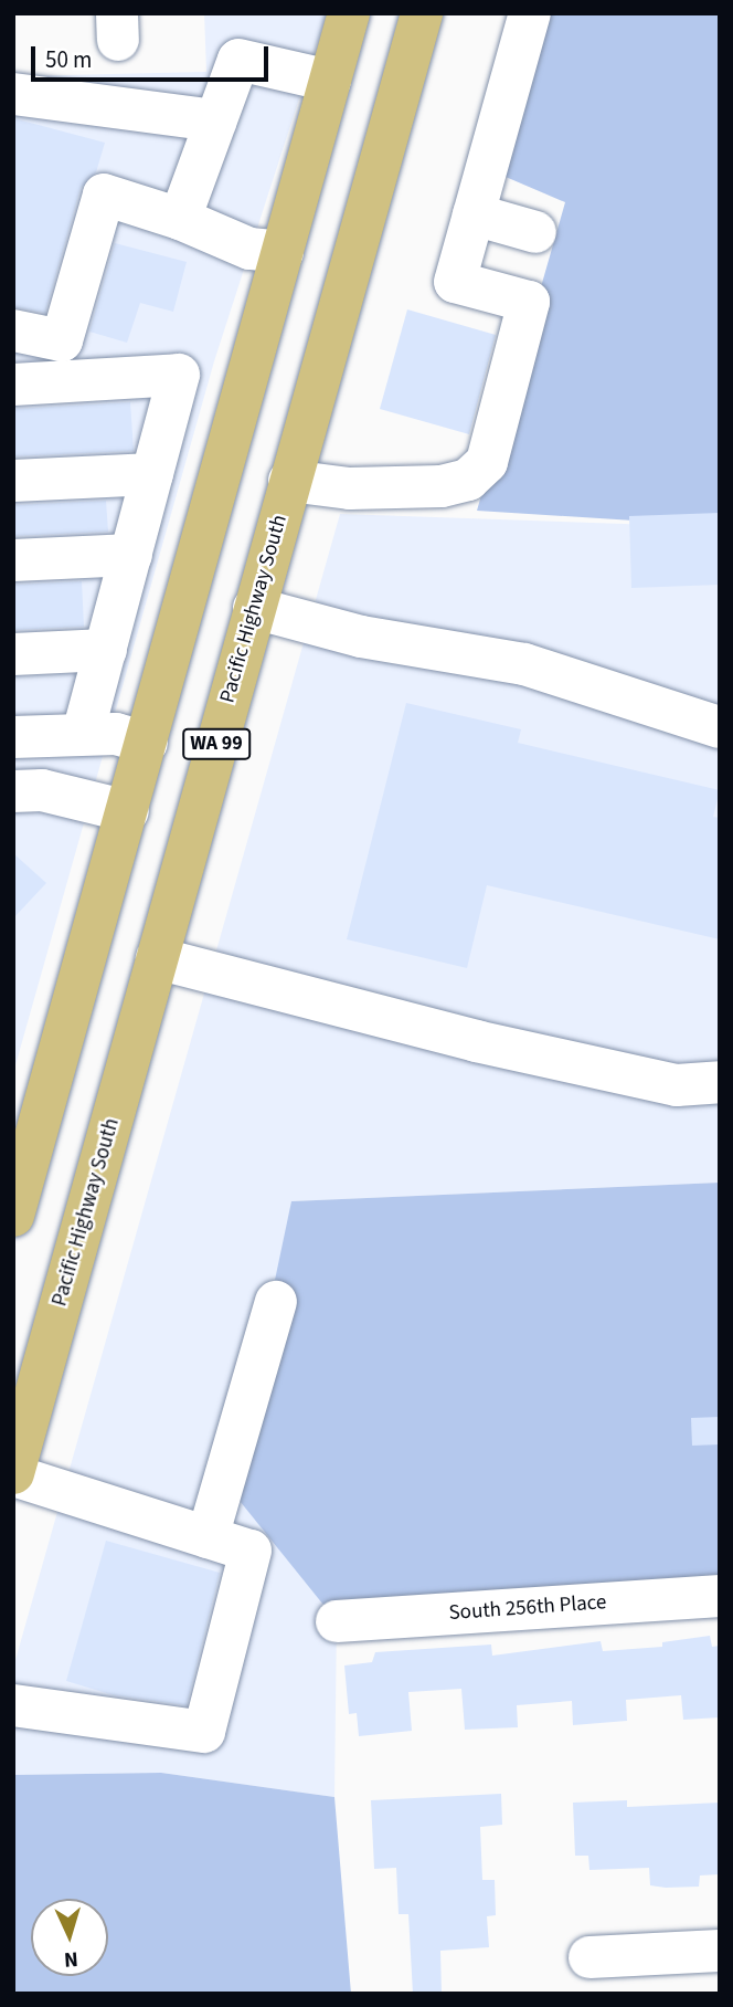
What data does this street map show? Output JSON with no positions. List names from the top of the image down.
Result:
{
  "streets": {
    "main road": ["Pacific Highway South", "WA 99"],
    "street": ["South 256th Place"]
  },
  "scale_bar": "50 m",
  "north": "bottom"
}
